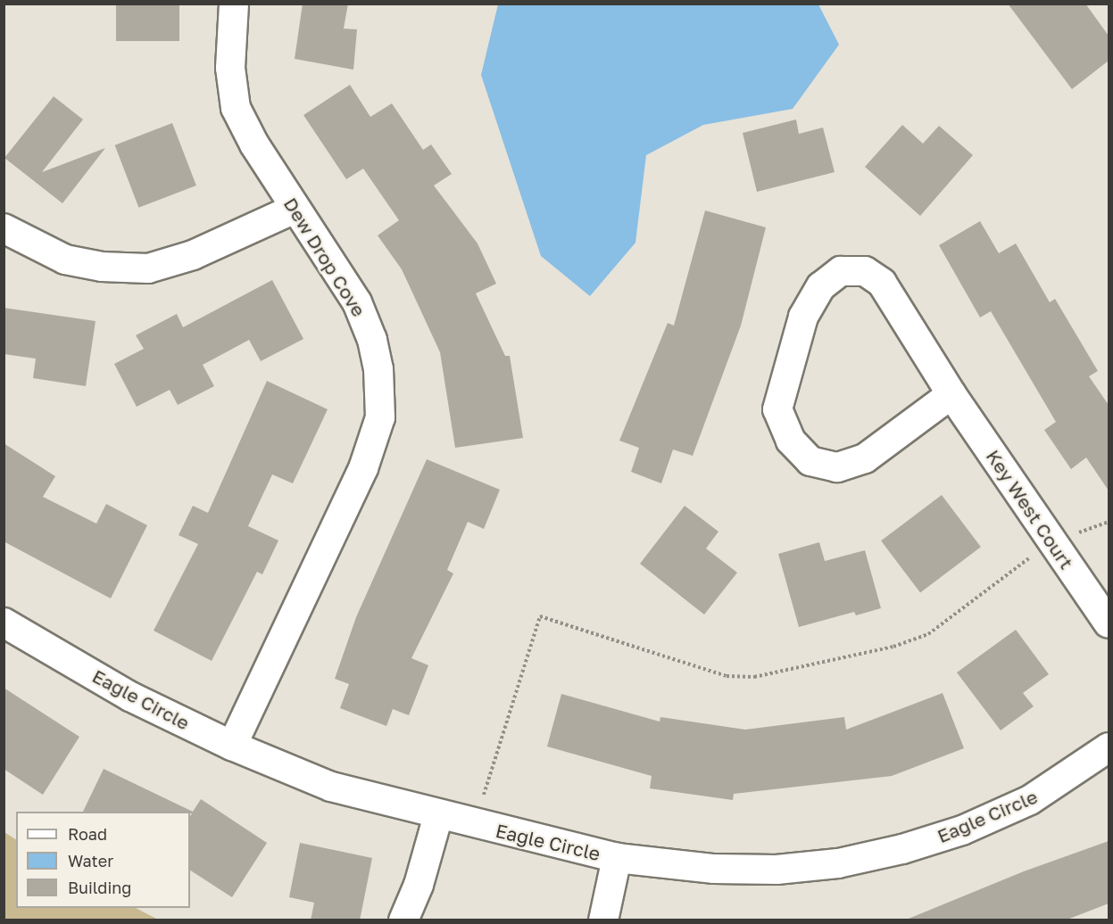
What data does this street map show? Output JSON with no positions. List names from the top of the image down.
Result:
{
  "streets": {
    "street": ["Dew Drop Cove", "Key West Court", "Eagle Circle"]
  },
  "crossings": [
    ["Dew Drop Cove", "Eagle Circle"]
  ],
  "legend": ["Road", "Water", "Building"]
}
